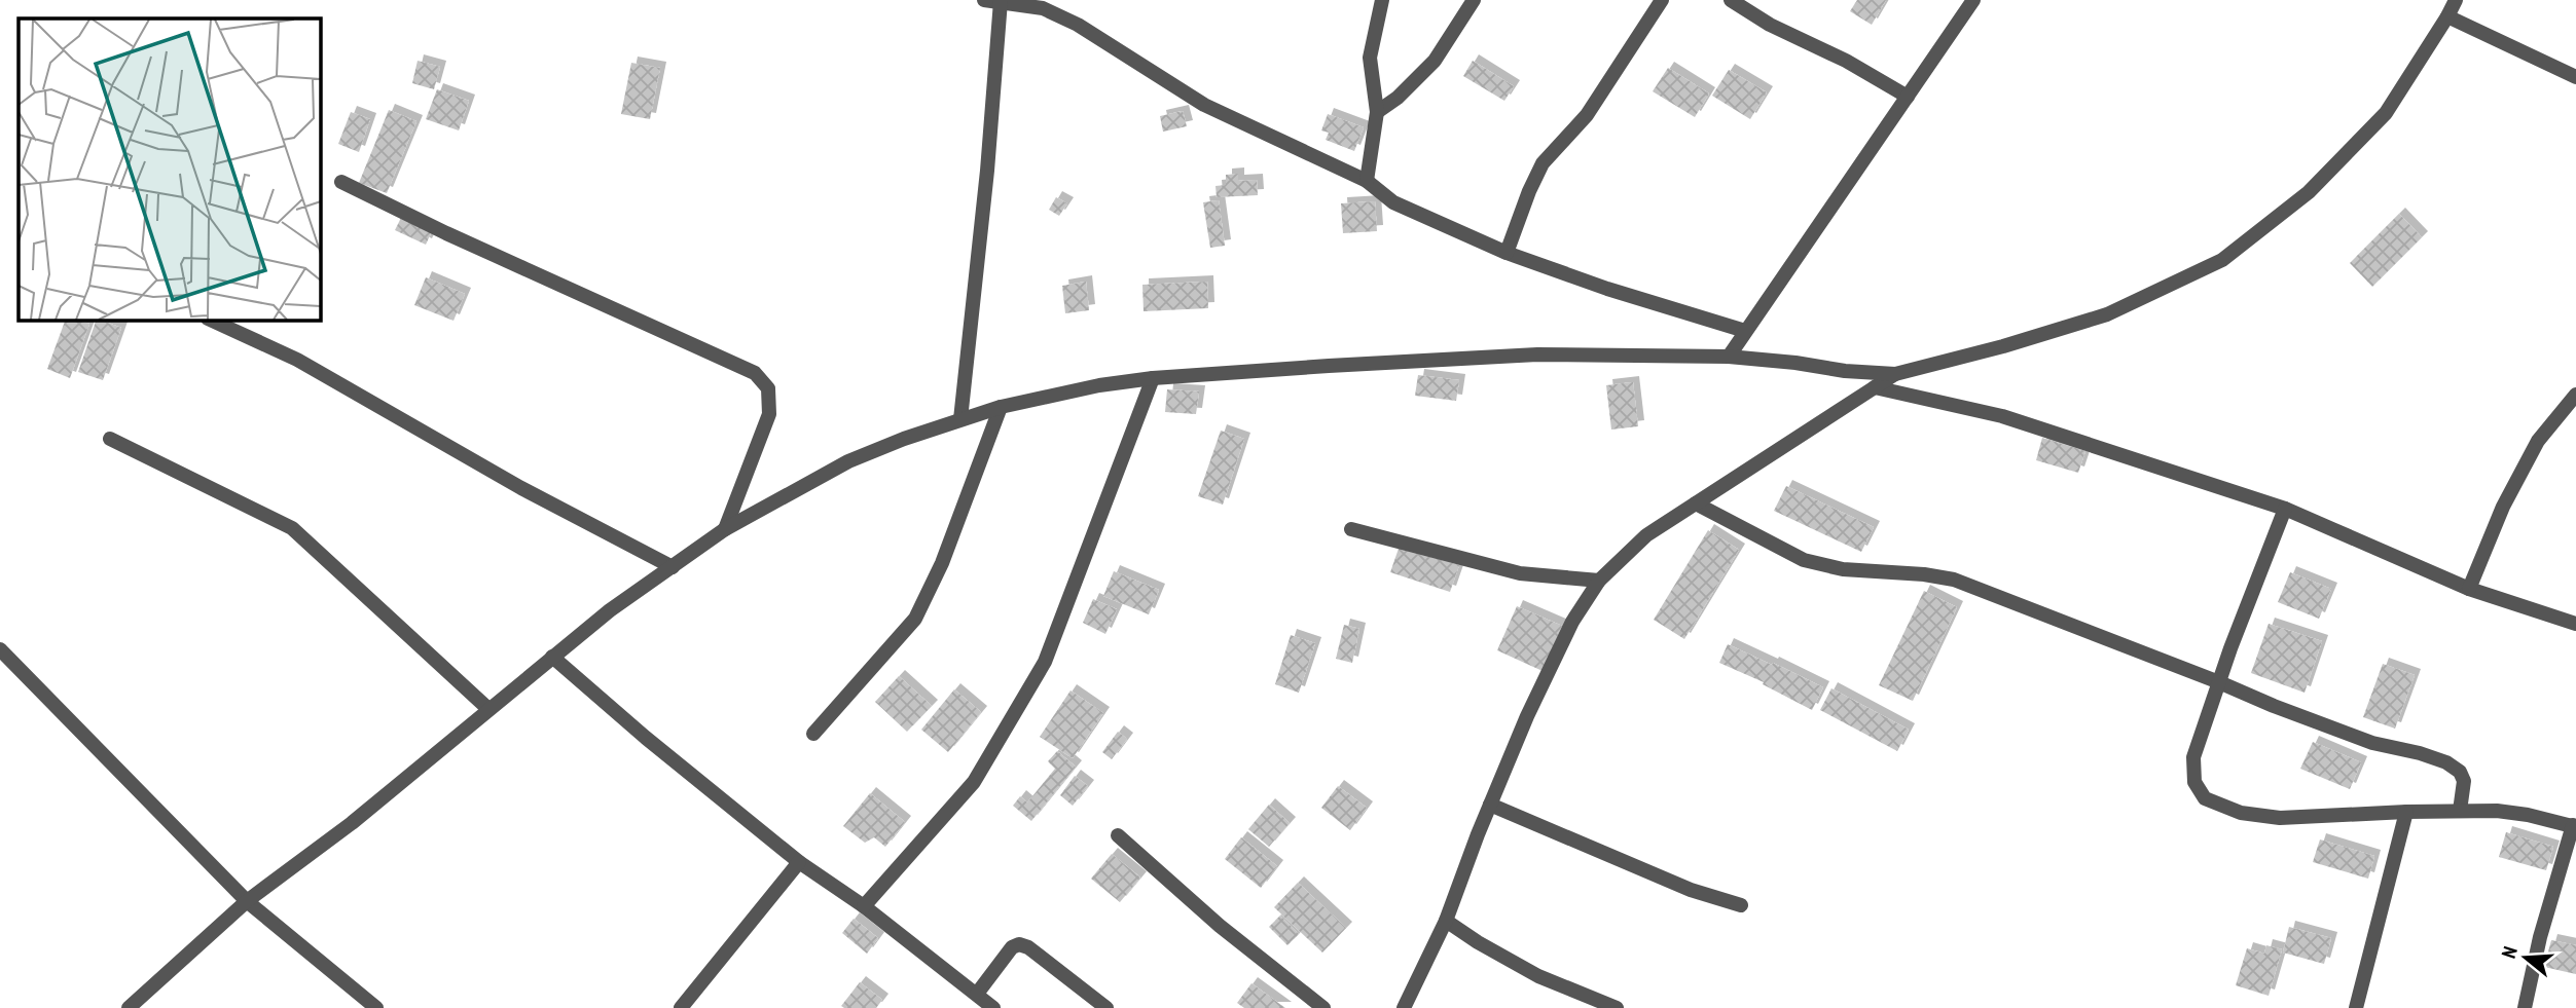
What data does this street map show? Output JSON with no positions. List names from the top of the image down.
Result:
{
  "north": "left"
}
